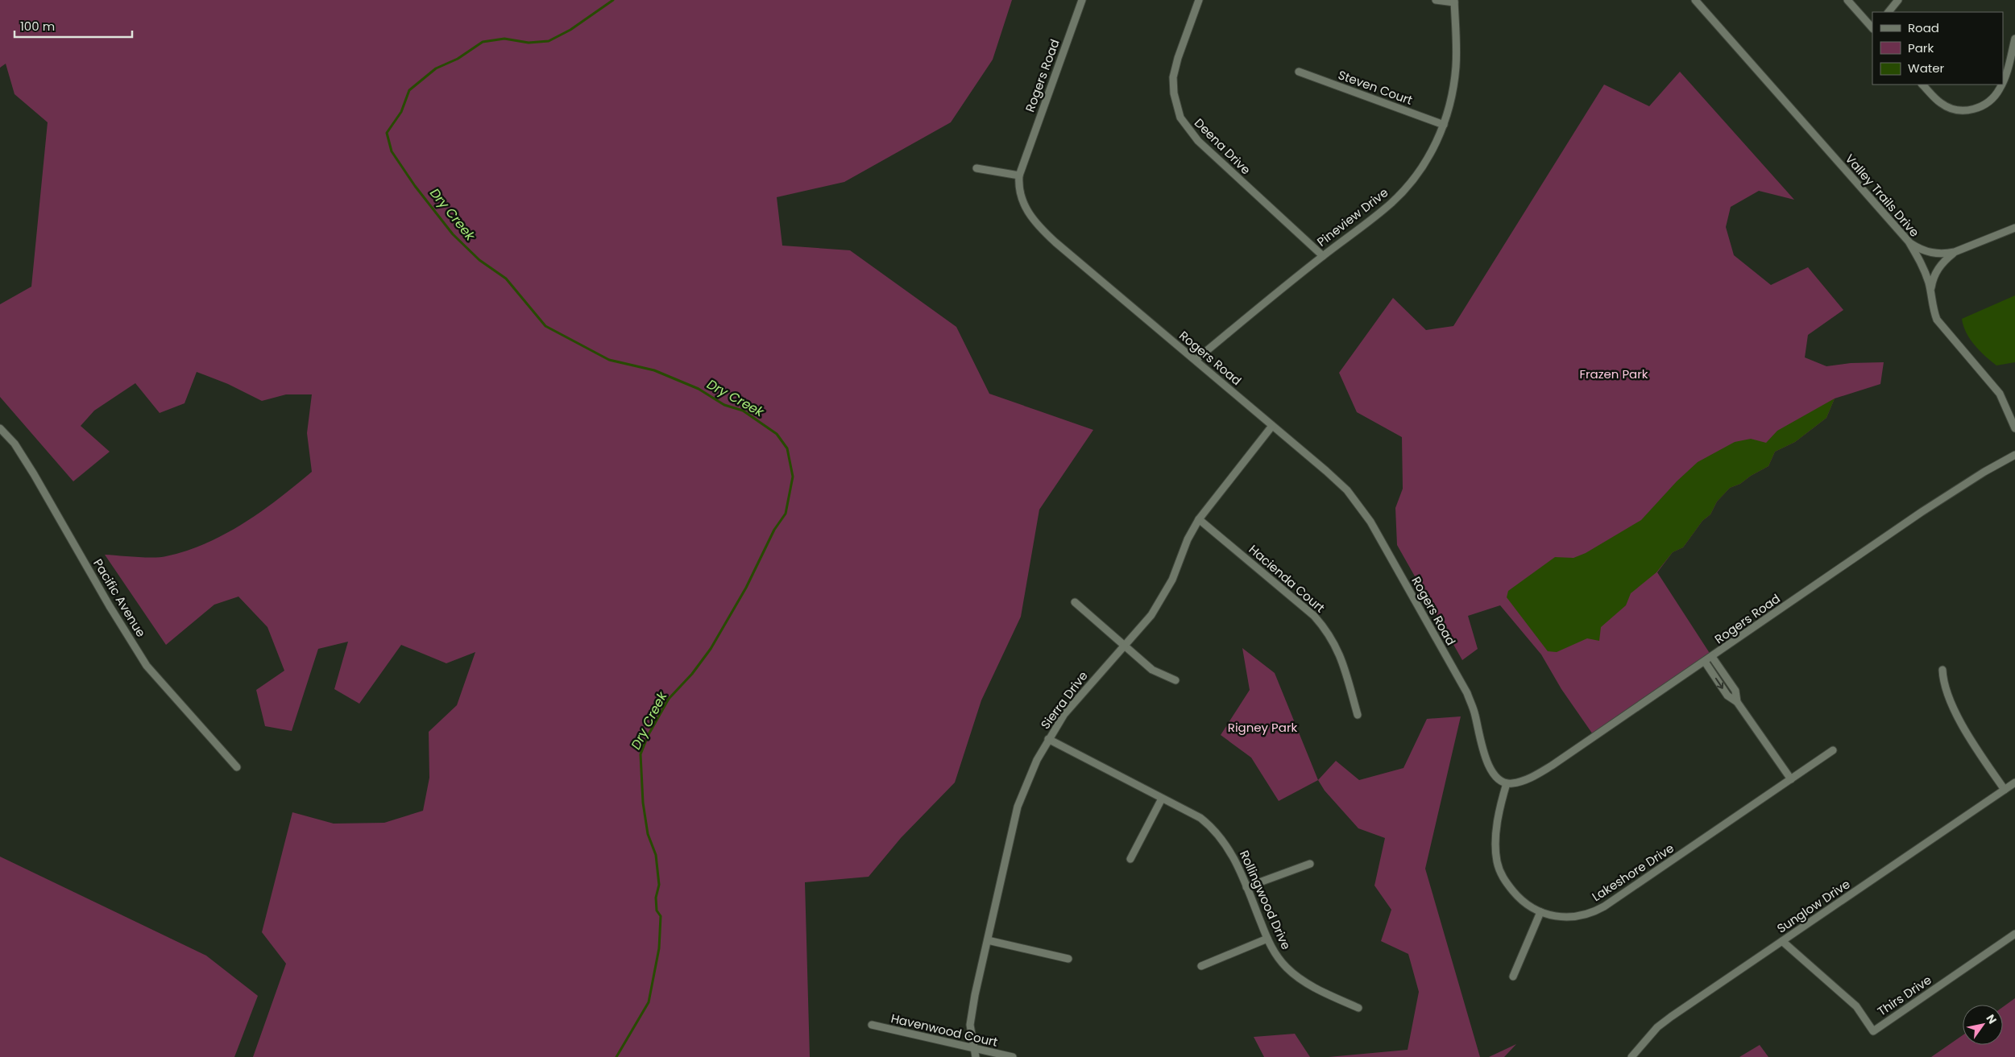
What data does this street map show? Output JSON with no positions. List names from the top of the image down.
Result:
{
  "streets": {
    "street": [
      "Rogers Road",
      "Steven Court",
      "Deena Drive",
      "Valley Trails Drive",
      "Pineview Drive",
      "Hacienda Court",
      "Pacific Avenue",
      "Sierra Drive",
      "Lakeshore Drive",
      "Rollingwood Drive",
      "Sunglow Drive",
      "Thirs Drive",
      "Havenwood Court"
    ]
  },
  "crossings": [
    ["Rogers Road", "Pineview Drive"],
    ["Rogers Road", "Sierra Drive"],
    ["Rogers Road", "Lakeshore Drive"],
    ["Steven Court", "Pineview Drive"],
    ["Deena Drive", "Pineview Drive"],
    ["Hacienda Court", "Sierra Drive"],
    ["Sierra Drive", "Rollingwood Drive"],
    ["Sierra Drive", "Havenwood Court"],
    ["Sunglow Drive", "Thirs Drive"]
  ],
  "water": ["Dry Creek"],
  "parks": ["Frazen Park", "Rigney Park"],
  "legend": ["Road", "Park", "Water"],
  "scale_bar": "100 m",
  "north": "top right"
}
